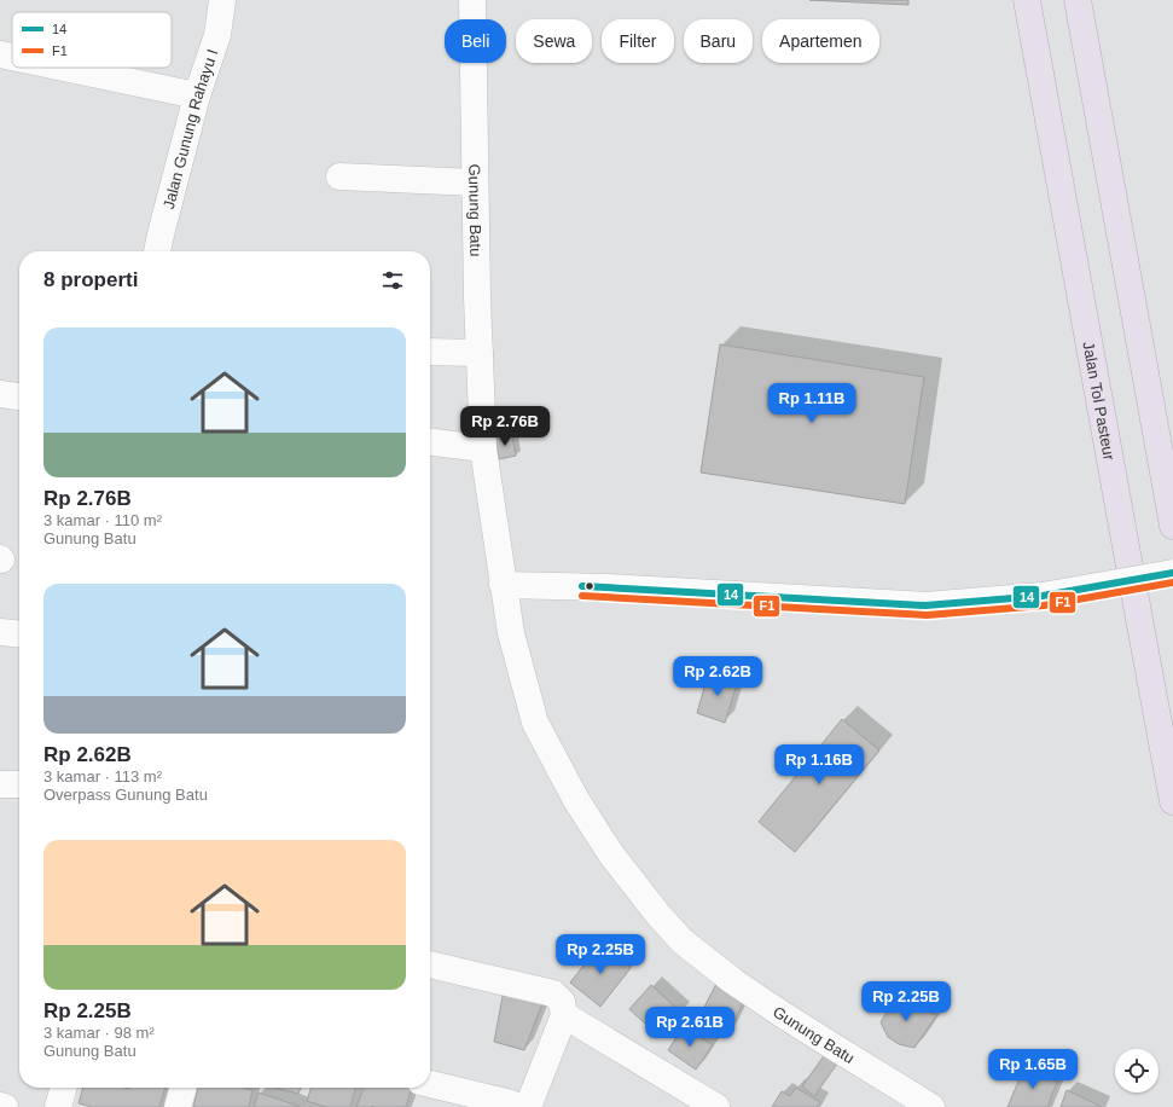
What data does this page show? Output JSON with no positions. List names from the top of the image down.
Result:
{
  "streets": {
    "highway": ["Jalan Tol Pasteur"],
    "street": ["Jalan Gunung Rahayu I", "Gunung Batu"]
  },
  "lines": ["transit line 14", "transit line F1"],
  "legend": ["14", "F1"],
  "page": {
    "chip": [
      "Beli",
      "Sewa",
      "Filter",
      "Baru",
      "Apartemen"
    ],
    "heading": "8 properti",
    "list": [
      {
        "name": "Rp 2.76B",
        "note": "3 kamar · 110 m² · Gunung Batu"
      },
      {
        "name": "Rp 2.62B",
        "note": "3 kamar · 113 m² · Overpass Gunung Batu"
      },
      {
        "name": "Rp 2.25B",
        "note": "3 kamar · 98 m² · Gunung Batu"
      }
    ],
    "price": [
      "Rp 1.11B",
      "Rp 2.76B",
      "Rp 2.62B",
      "Rp 1.16B",
      "Rp 2.25B",
      "Rp 2.25B",
      "Rp 2.61B",
      "Rp 1.65B"
    ]
  }
}
